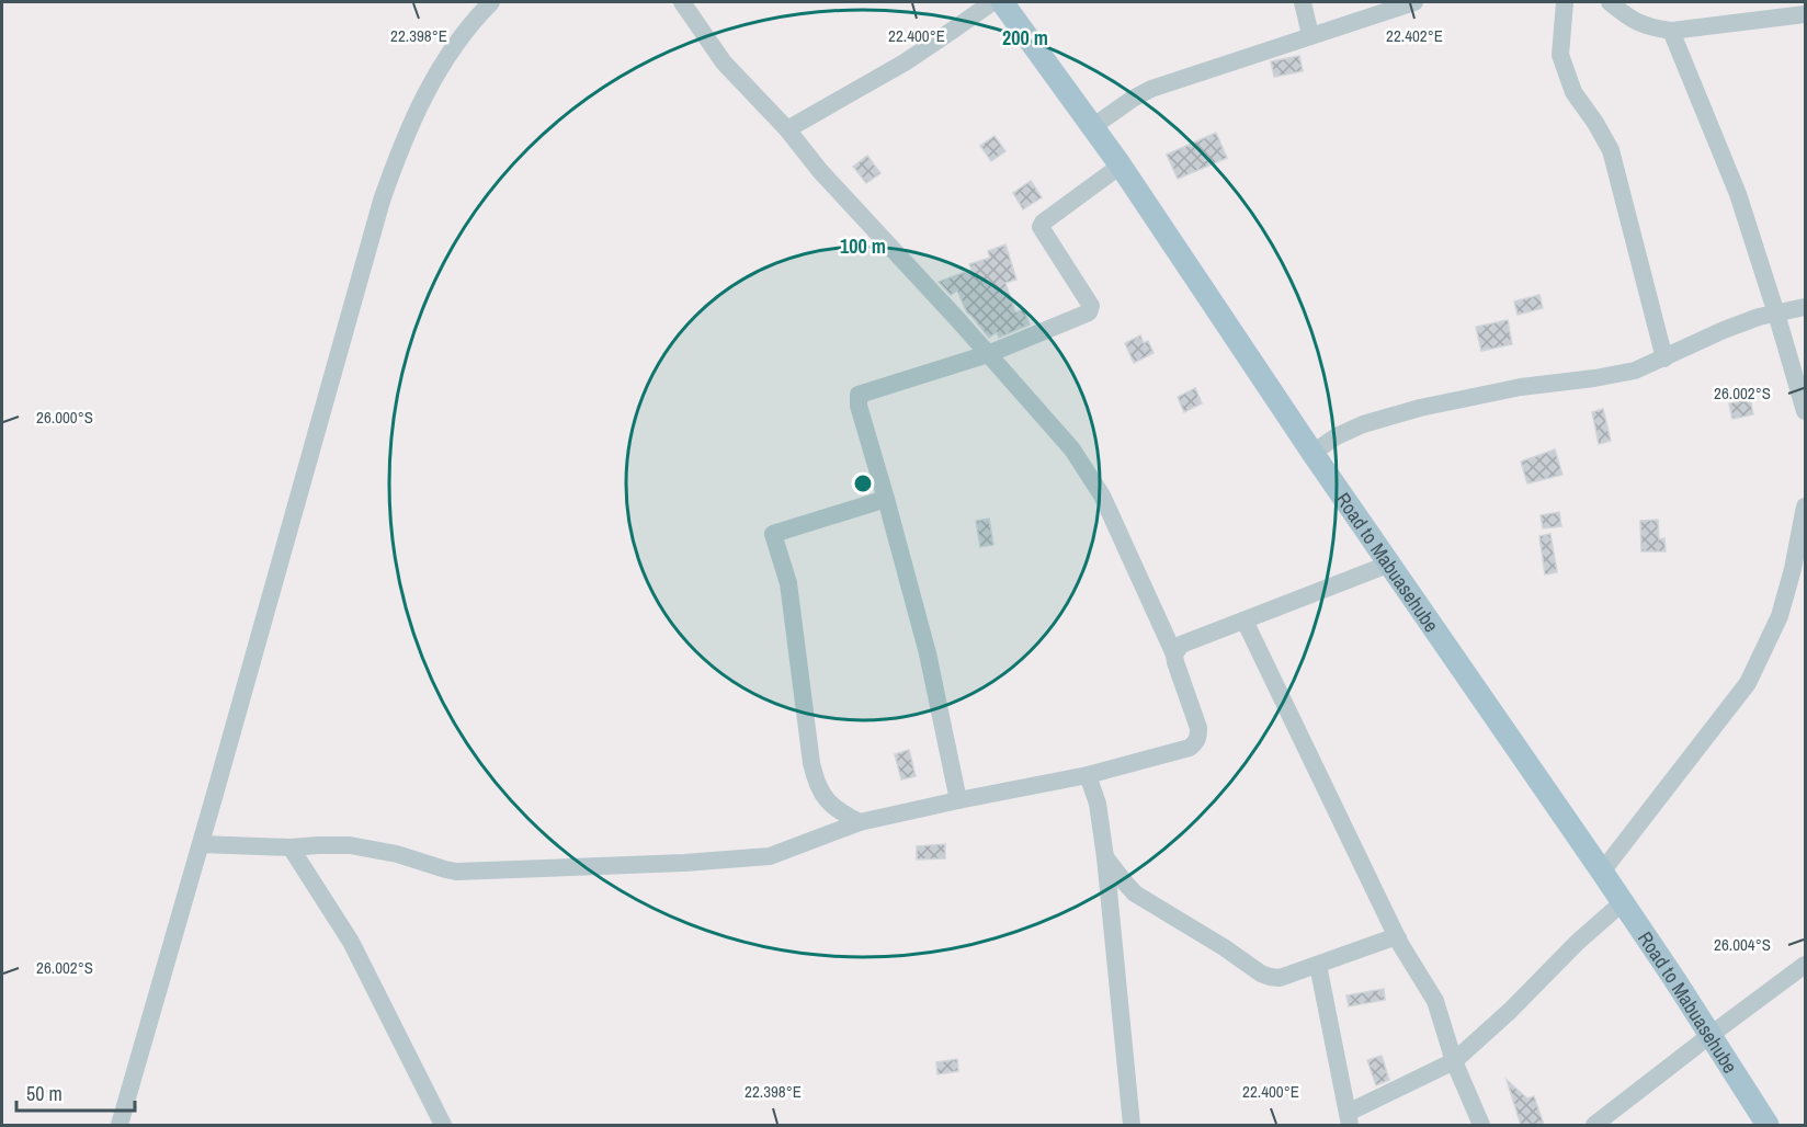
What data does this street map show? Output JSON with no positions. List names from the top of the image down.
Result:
{
  "streets": {
    "main road": ["Road to Mabuasehube"]
  },
  "scale_bar": "50 m",
  "coordinates": [
    "22.398°E",
    "22.400°E",
    "22.402°E",
    "26.002°S",
    "26.000°S",
    "26.004°S"
  ],
  "rings": ["200 m", "100 m"]
}
